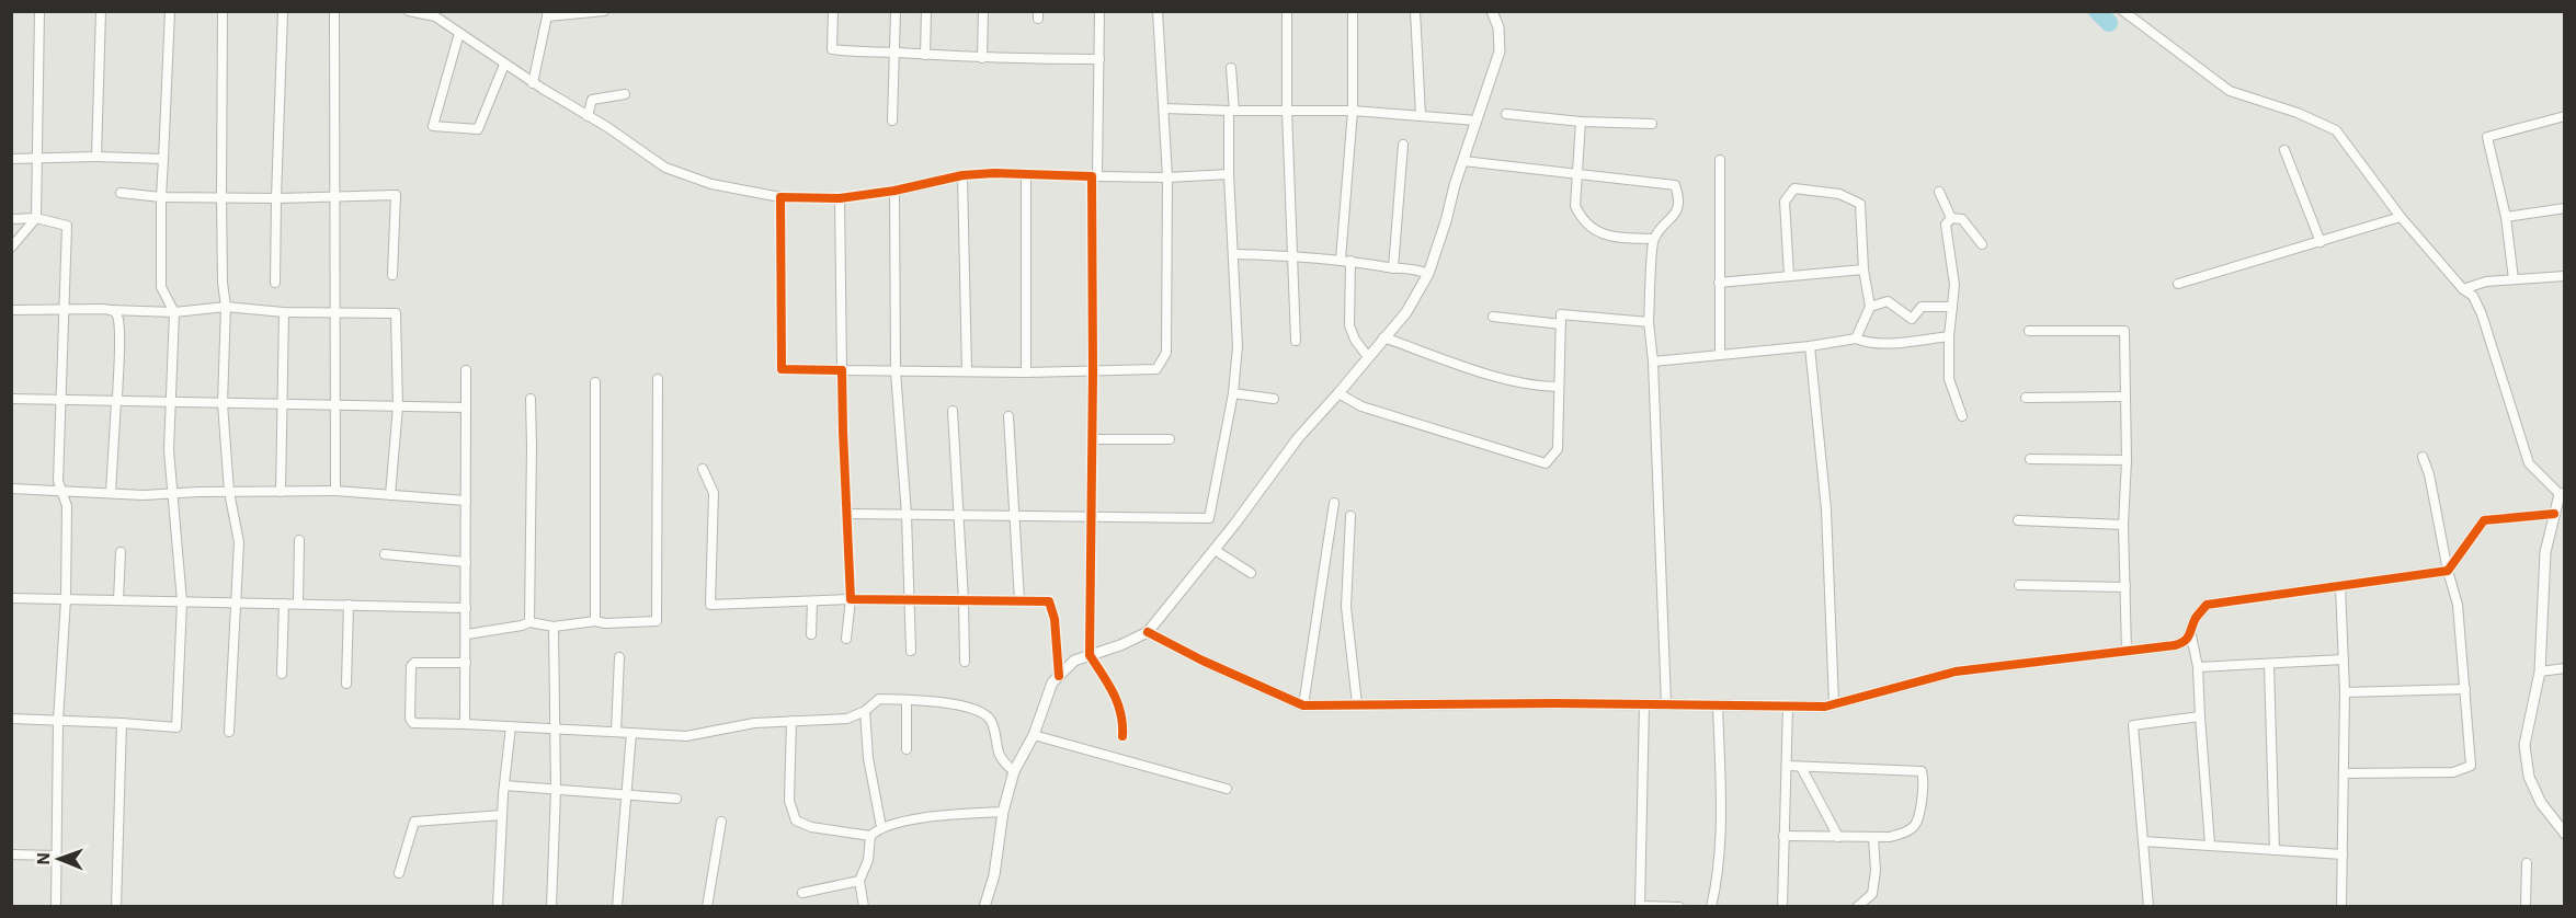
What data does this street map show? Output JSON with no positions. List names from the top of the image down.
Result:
{
  "north": "left"
}
